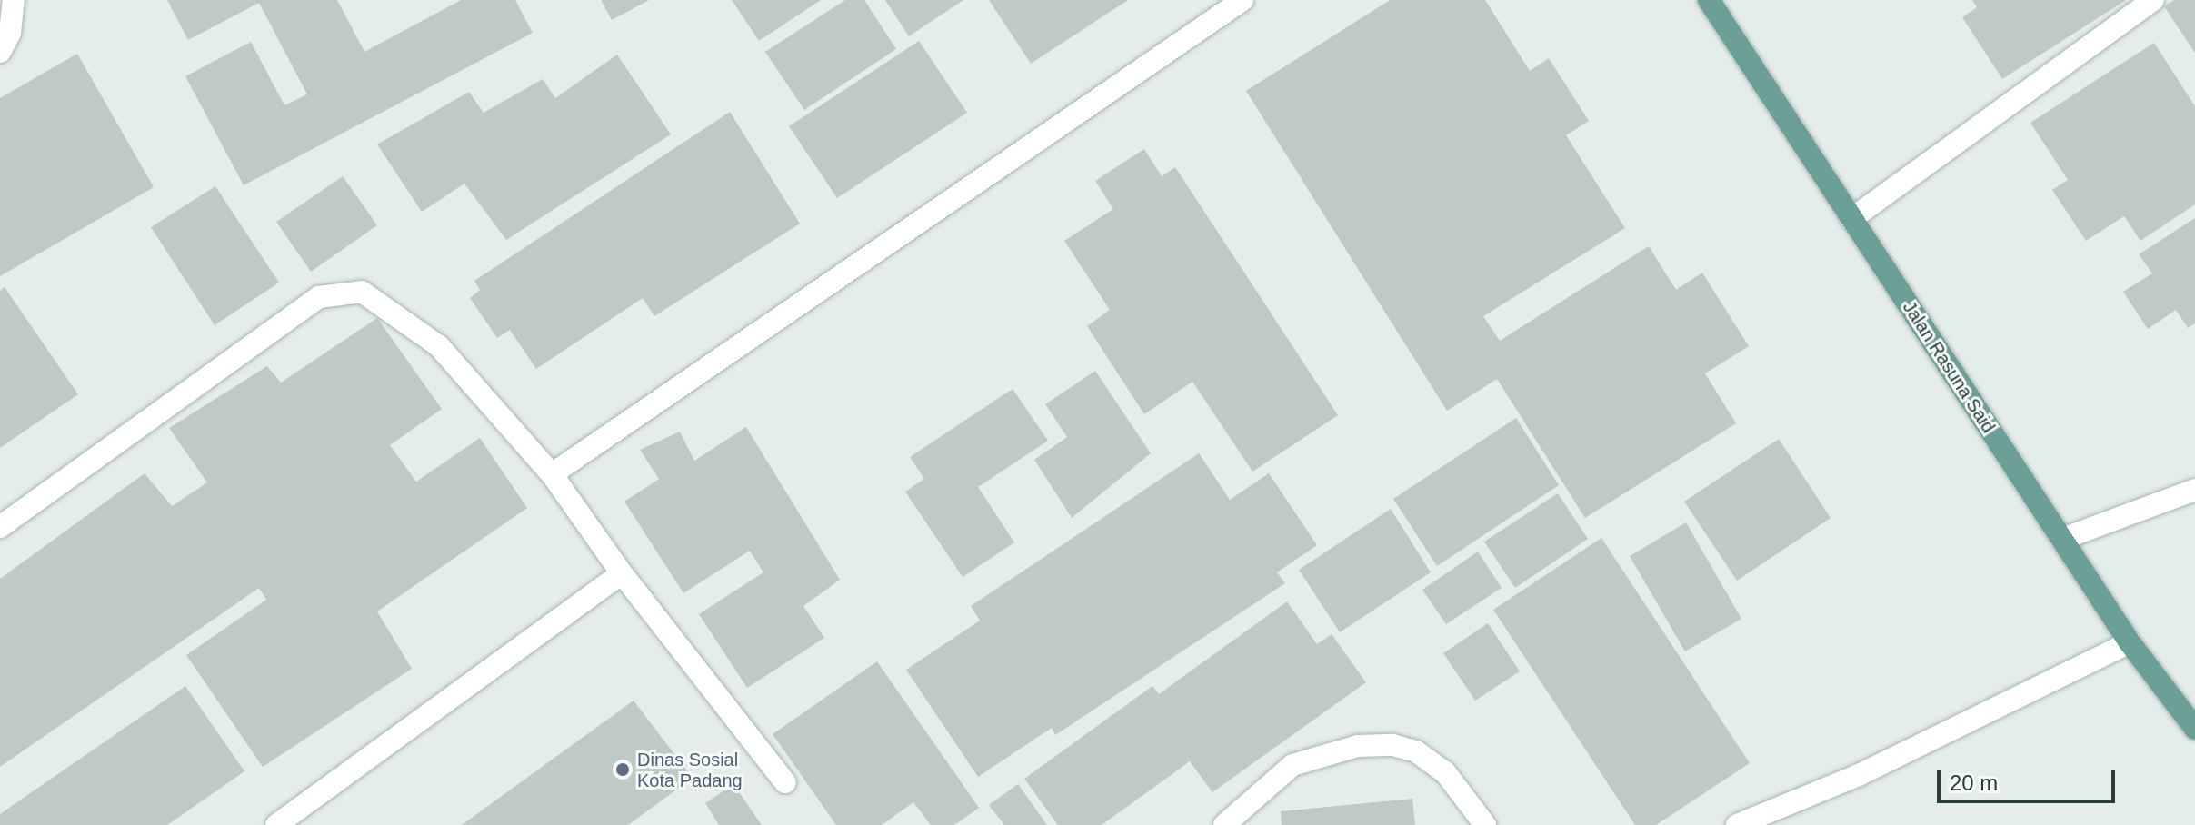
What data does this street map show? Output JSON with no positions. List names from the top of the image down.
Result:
{
  "streets": {
    "main road": ["Jalan Rasuna Said"]
  },
  "places": ["Dinas Sosial Kota Padang"],
  "scale_bar": "20 m"
}
